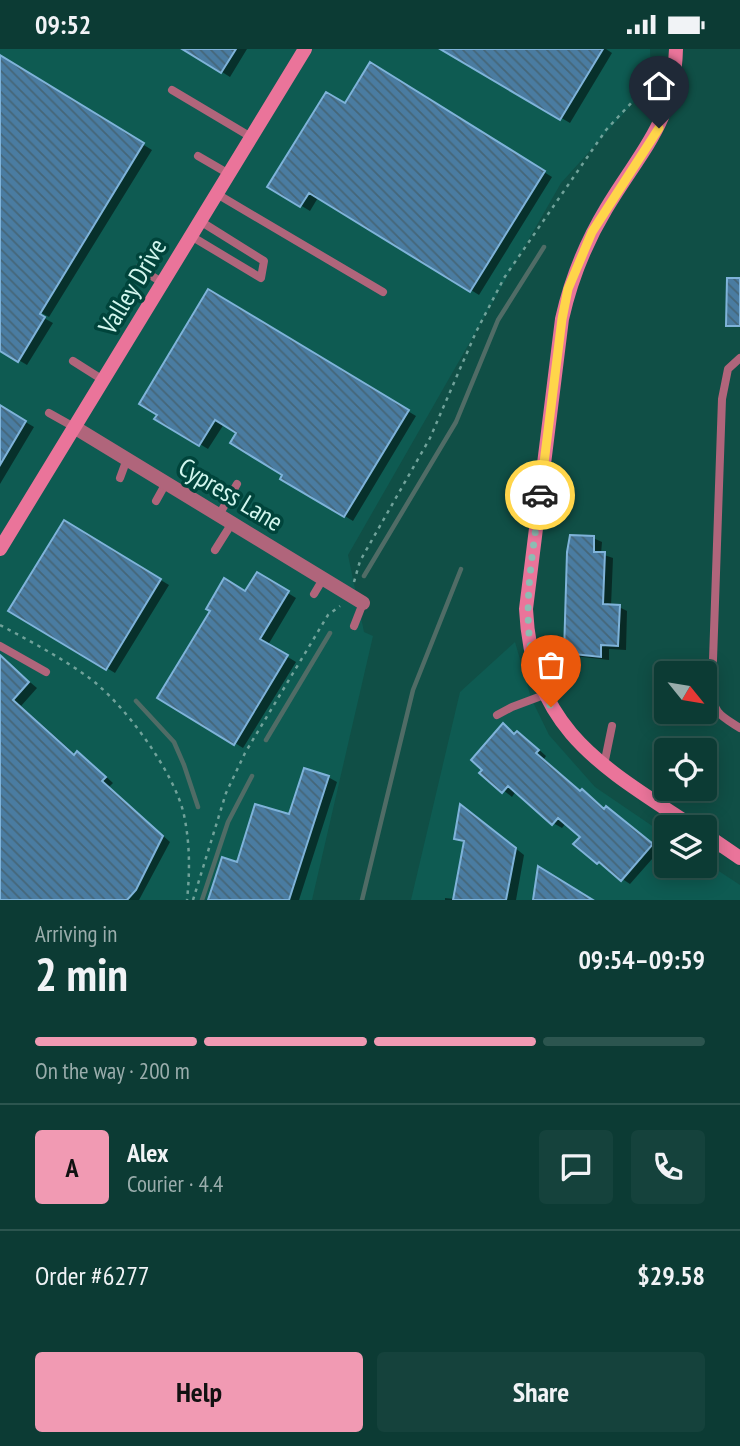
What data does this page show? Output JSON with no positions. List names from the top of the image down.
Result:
{
  "streets": {
    "street": ["Valley Drive", "Cypress Lane"]
  },
  "crossings": [
    ["Valley Drive", "Cypress Lane"]
  ],
  "north": "bottom right",
  "page": {
    "status": "09:52",
    "heading": ["2 min", "Arriving in", "09:54–09:59"],
    "panel": [
      "Alex",
      "Courier · 4.4",
      "Order #6277",
      "$29.58"
    ],
    "bar": "On the way · 200 m",
    "round": "A",
    "buttons": ["Help", "Share"]
  }
}
